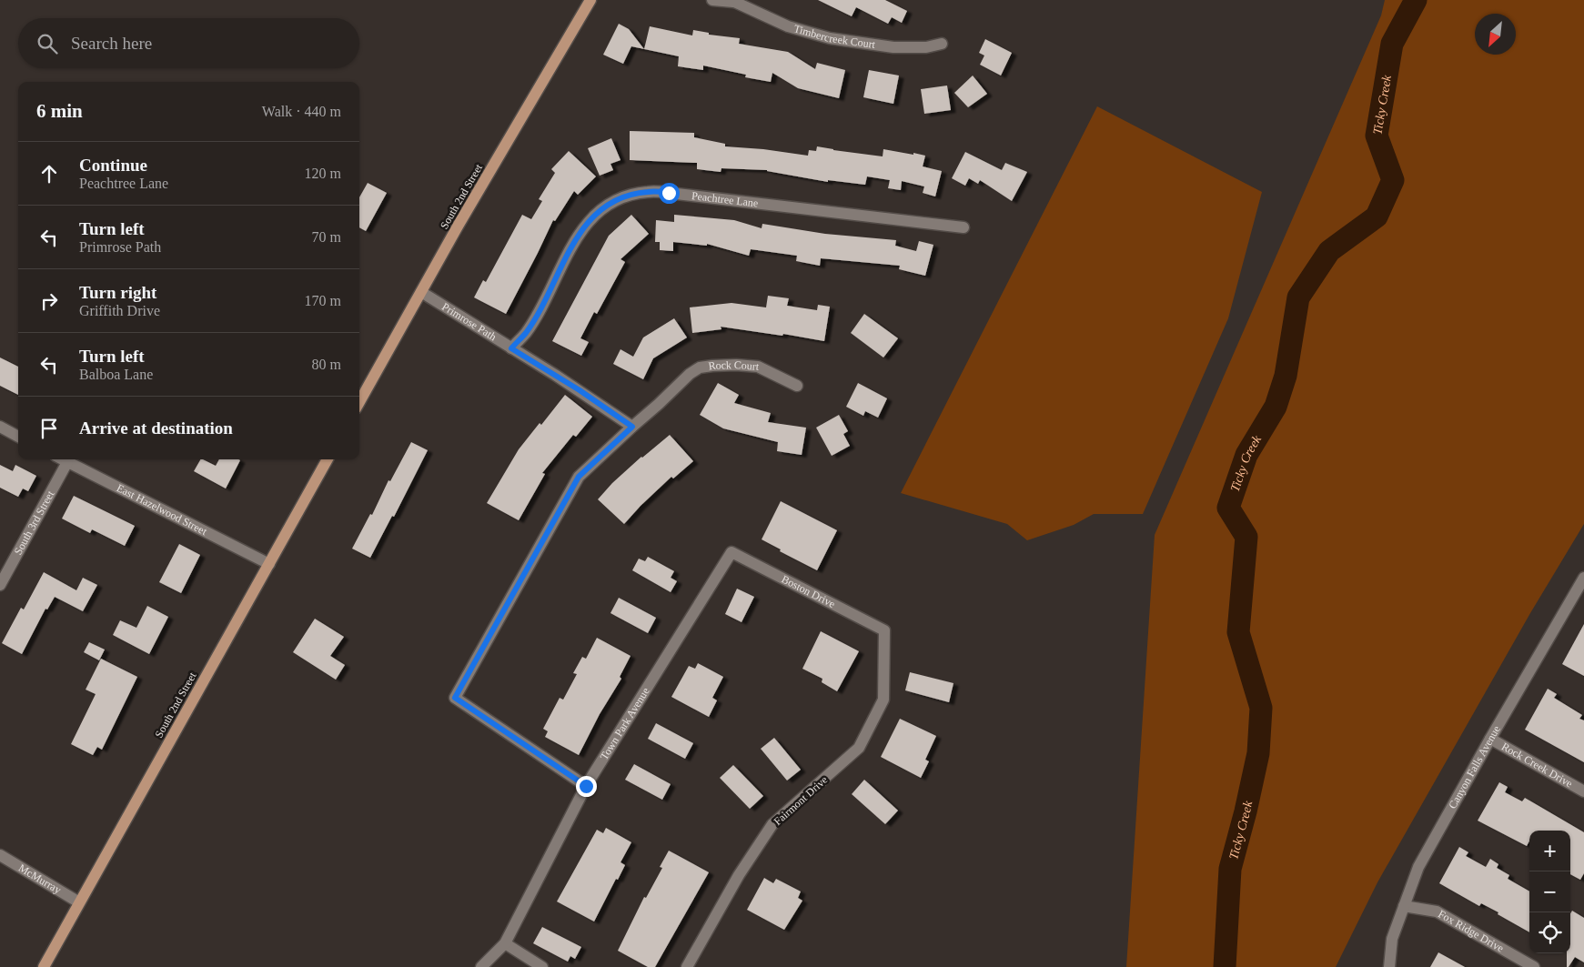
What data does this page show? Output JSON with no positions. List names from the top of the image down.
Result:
{
  "streets": {
    "main road": ["South 2nd Street"],
    "street": [
      "Timbercreek Court",
      "Peachtree Lane",
      "Primrose Path",
      "Rock Court",
      "East Hazelwood Street",
      "South 3rd Street",
      "Boston Drive",
      "Town Park Avenue",
      "Rock Creek Drive",
      "Canyon Falls Avenue",
      "Fairmont Drive",
      "McMurray",
      "Fox Ridge Drive"
    ]
  },
  "crossings": [
    ["South 2nd Street", "Primrose Path"],
    ["South 2nd Street", "East Hazelwood Street"],
    ["South 2nd Street", "McMurray"],
    ["Peachtree Lane", "Primrose Path"],
    ["Primrose Path", "Rock Court"],
    ["Rock Court", "Town Park Avenue"],
    ["East Hazelwood Street", "South 3rd Street"],
    ["Boston Drive", "Town Park Avenue"],
    ["Boston Drive", "Fairmont Drive"],
    ["Rock Creek Drive", "Canyon Falls Avenue"],
    ["Canyon Falls Avenue", "Fox Ridge Drive"]
  ],
  "water": ["Ticky Creek"],
  "north": "bottom left",
  "page": {
    "search": "Search here",
    "heading": ["6 min", "Walk · 440 m"],
    "list": [
      ["Continue", "Peachtree Lane", "120 m"],
      ["Turn left", "Primrose Path", "70 m"],
      ["Turn right", "Griffith Drive", "170 m"],
      ["Turn left", "Balboa Lane", "80 m"],
      "Arrive at destination"
    ],
    "map_buttons": ["+", "−"]
  }
}
